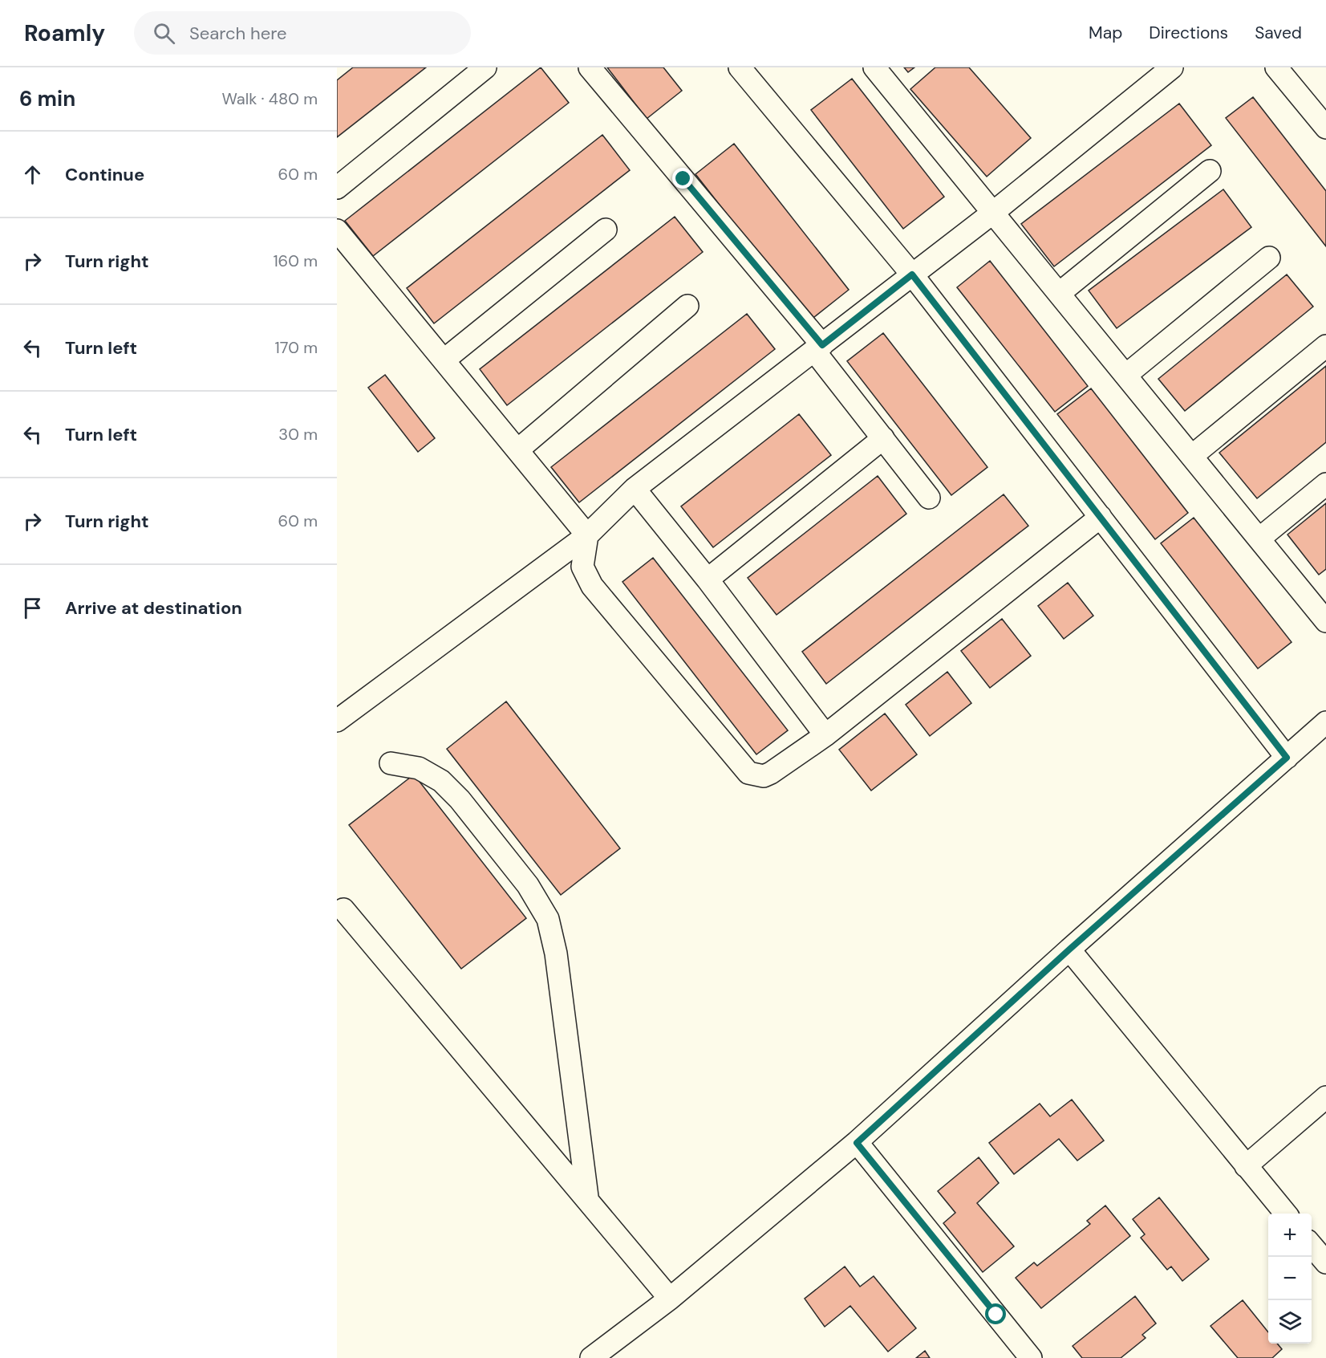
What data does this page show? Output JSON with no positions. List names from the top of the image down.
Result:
{
  "page": {
    "header": "Roamly",
    "search": "Search here",
    "nav": ["Map", "Directions", "Saved"],
    "heading": ["6 min", "Walk · 480 m"],
    "list": [
      ["Continue", "60 m"],
      ["Turn right", "160 m"],
      ["Turn left", "170 m"],
      ["Turn left", "30 m"],
      ["Turn right", "60 m"],
      "Arrive at destination"
    ],
    "map_buttons": ["+", "−"]
  }
}
